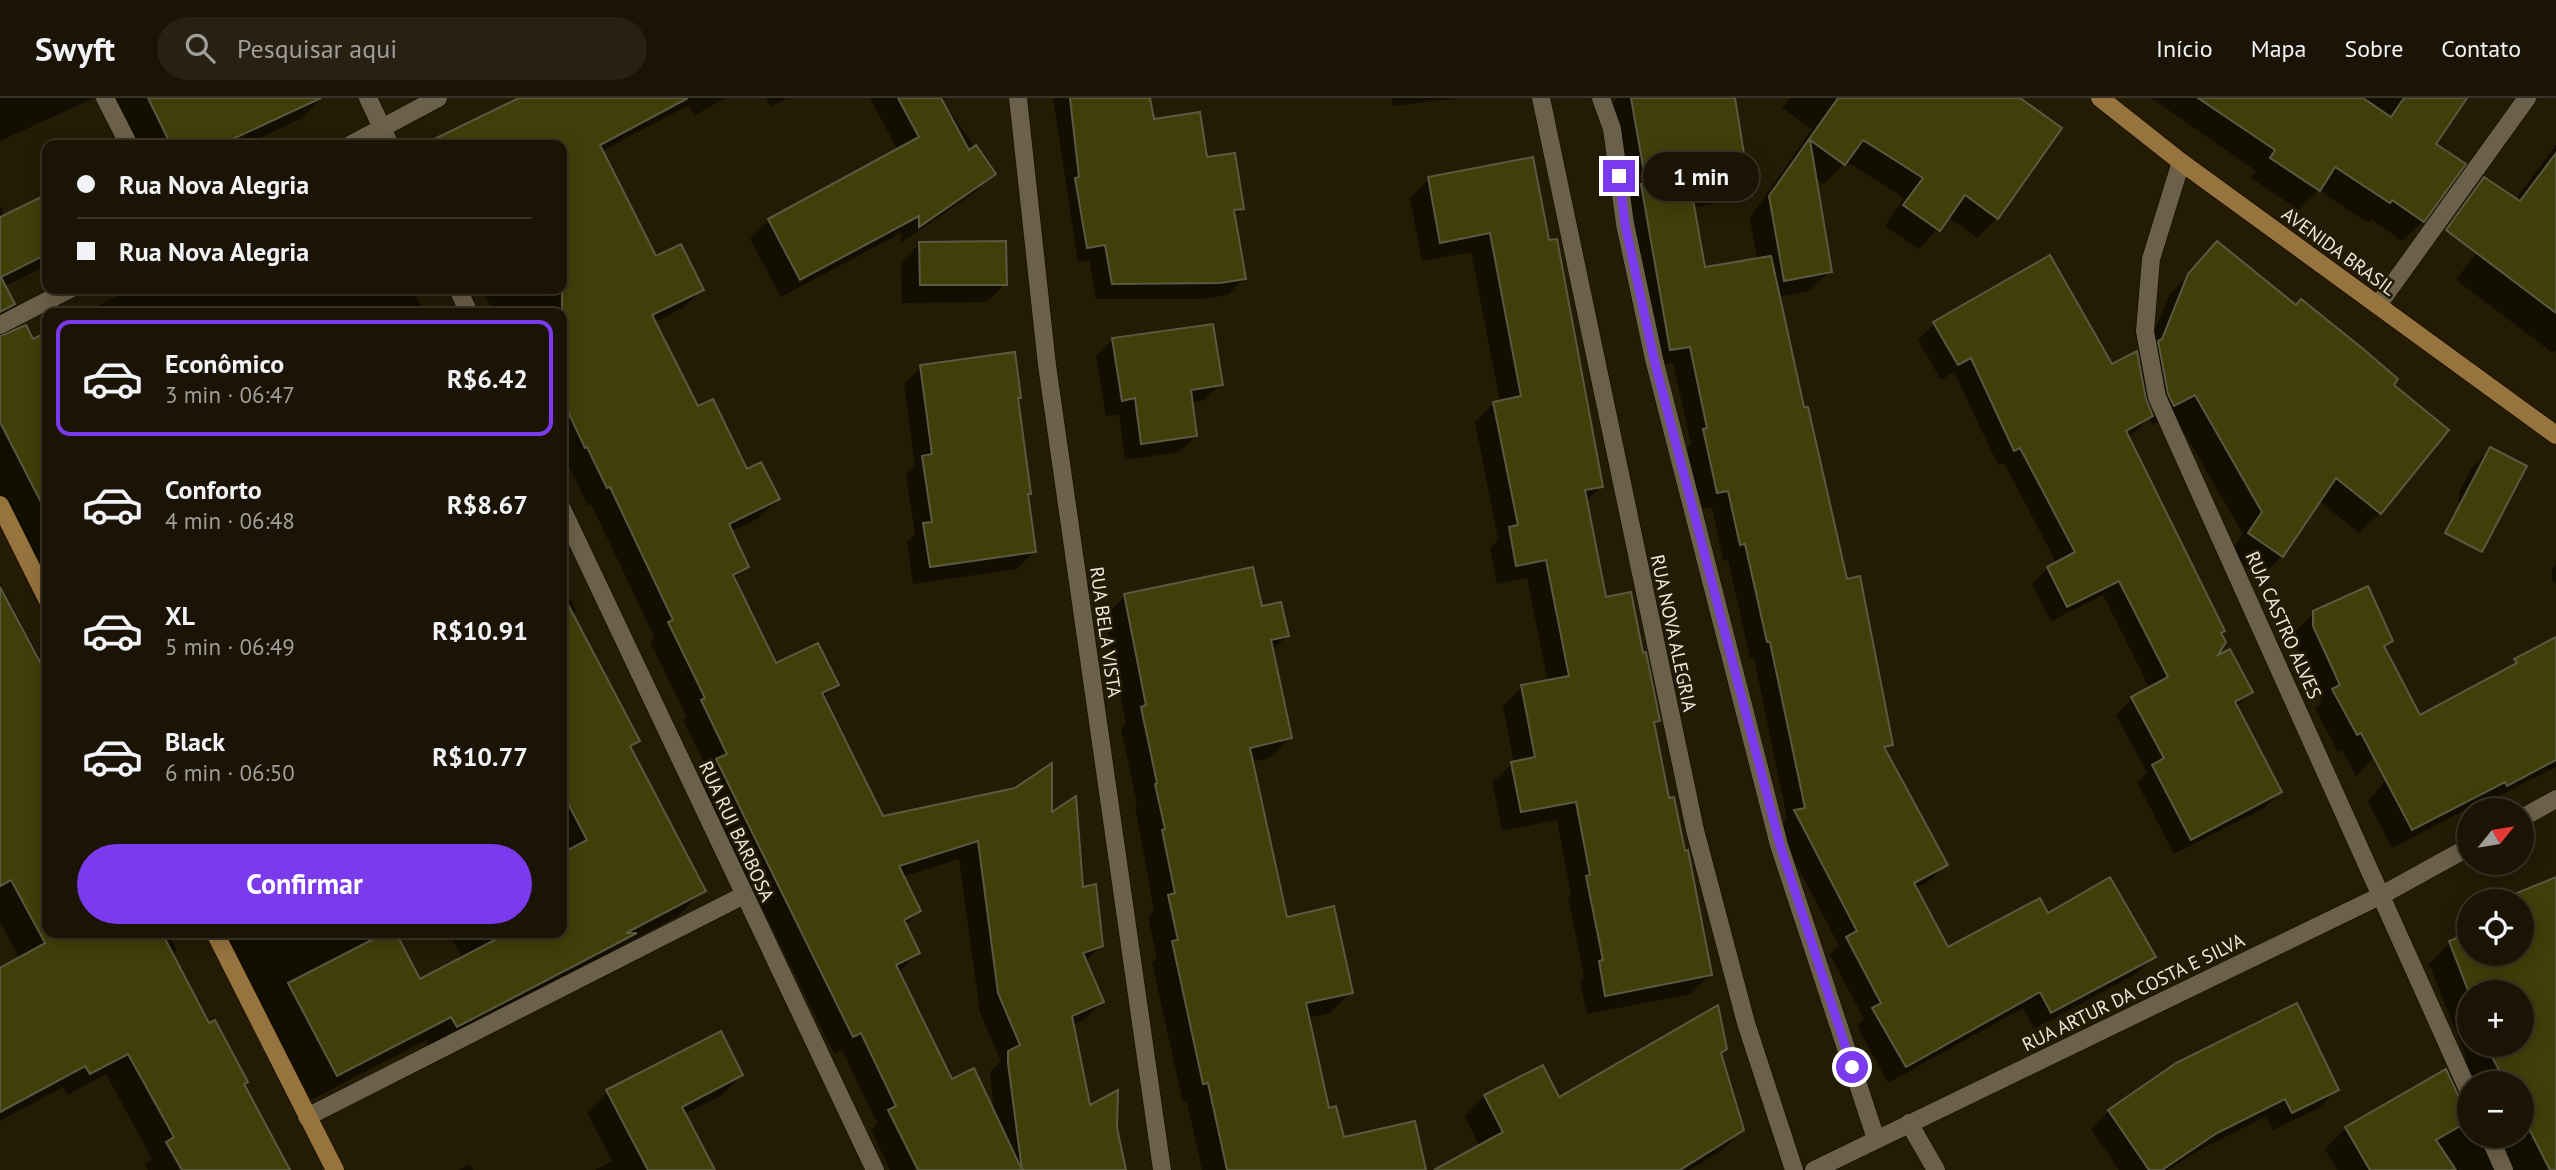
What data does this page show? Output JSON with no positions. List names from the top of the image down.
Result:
{
  "streets": {
    "street": [
      "AVENIDA BRASIL",
      "RUA CASTRO ALVES",
      "RUA BELA VISTA",
      "RUA NOVA ALEGRIA",
      "RUA RUI BARBOSA",
      "RUA ARTUR DA COSTA E SILVA"
    ]
  },
  "crossings": [
    ["AVENIDA BRASIL", "RUA CASTRO ALVES"],
    ["RUA CASTRO ALVES", "RUA ARTUR DA COSTA E SILVA"]
  ],
  "north": "top right",
  "page": {
    "header": "Swyft",
    "search": "Pesquisar aqui",
    "nav": [
      "Início",
      "Mapa",
      "Sobre",
      "Contato"
    ],
    "banner": ["Rua Nova Alegria", "Rua Nova Alegria"],
    "bubble": "1 min",
    "list": [
      {
        "name": "Econômico",
        "note": "3 min · 06:47",
        "value": "R$6.42"
      },
      {
        "name": "Conforto",
        "note": "4 min · 06:48",
        "value": "R$8.67"
      },
      {
        "name": "XL",
        "note": "5 min · 06:49",
        "value": "R$10.91"
      },
      {
        "name": "Black",
        "note": "6 min · 06:50",
        "value": "R$10.77"
      }
    ],
    "map_buttons": ["+", "−"],
    "buttons": "Confirmar"
  }
}
